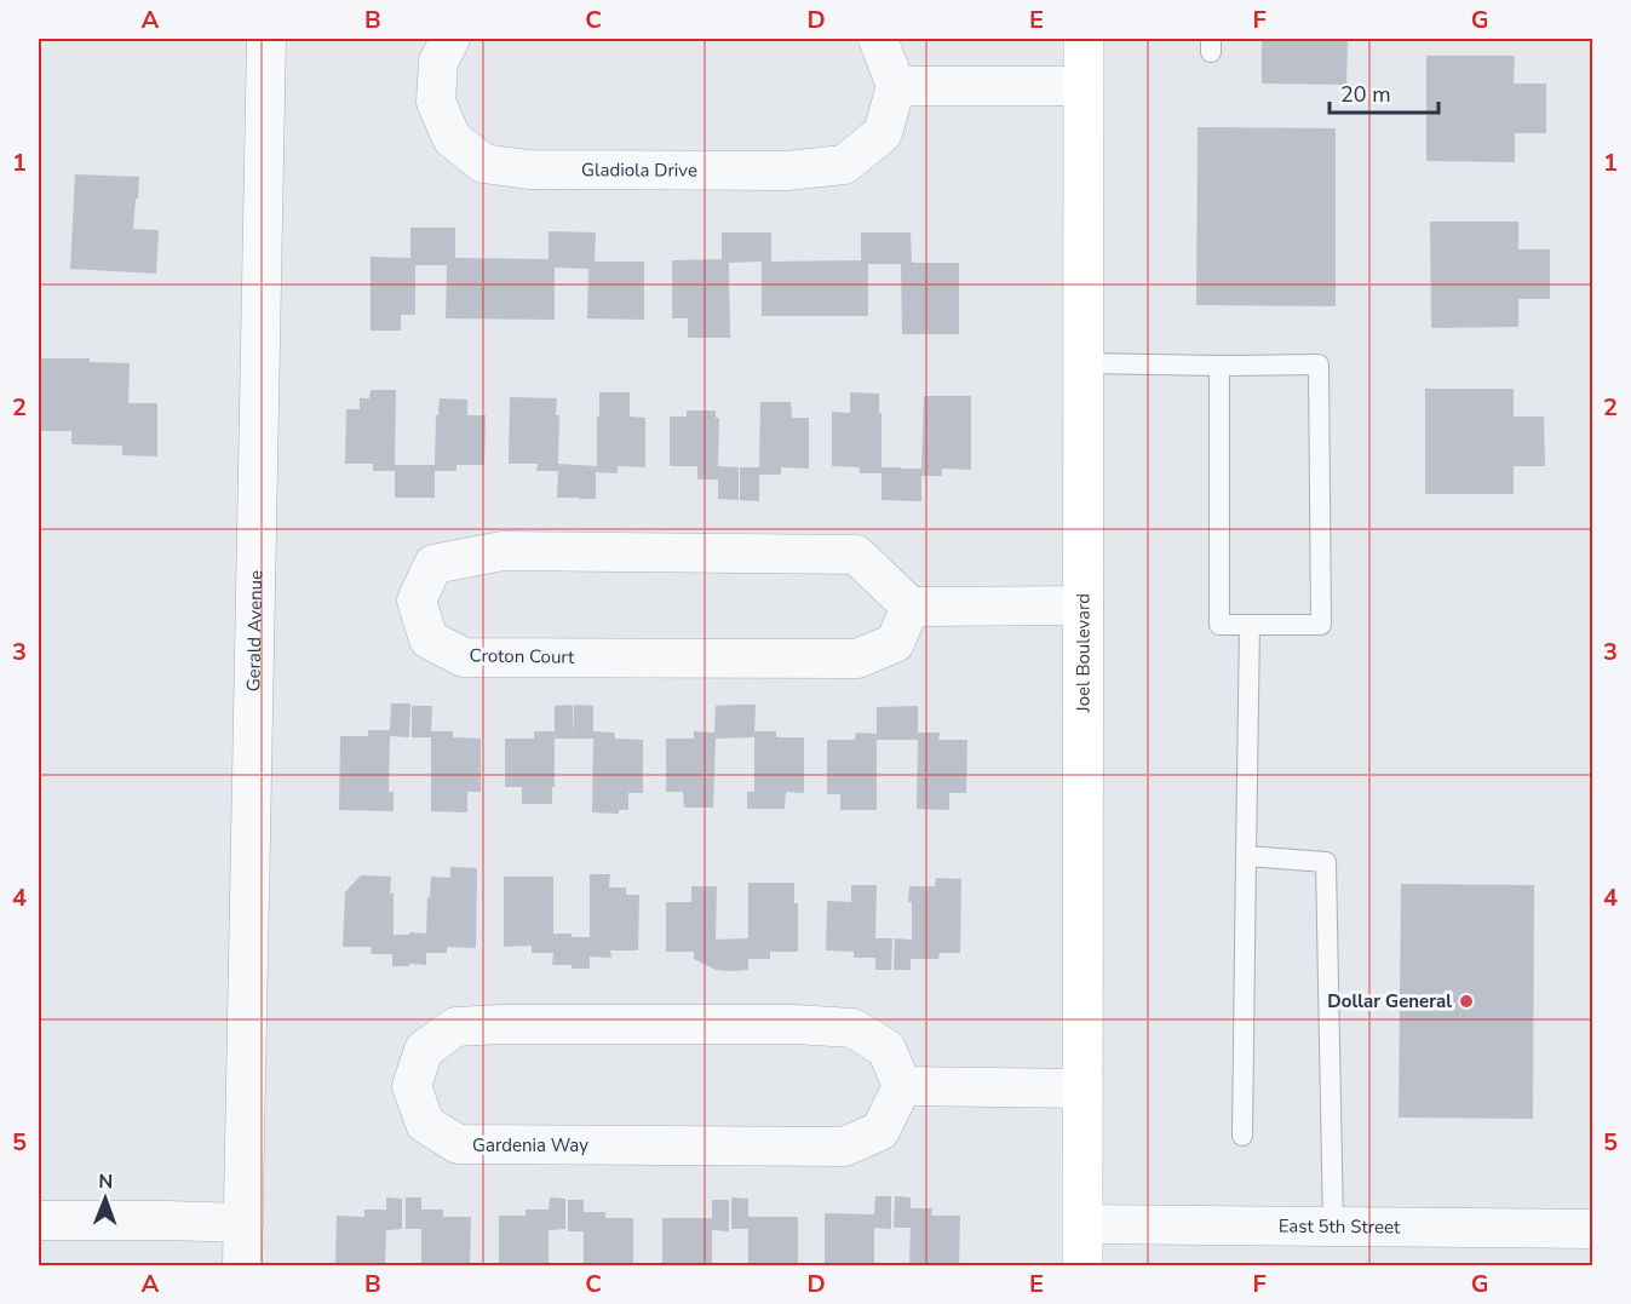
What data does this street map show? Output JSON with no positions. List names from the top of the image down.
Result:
{
  "streets": {
    "main road": ["Joel Boulevard"],
    "street": [
      "Gladiola Drive",
      "Gerald Avenue",
      "Croton Court",
      "Gardenia Way",
      "East 5th Street"
    ]
  },
  "crossings": [
    ["Joel Boulevard", "East 5th Street"]
  ],
  "places": ["Dollar General"],
  "scale_bar": "20 m",
  "north": "top",
  "grid": {
    "columns": [
      "A",
      "B",
      "C",
      "D",
      "E",
      "F",
      "G"
    ],
    "rows": [
      "1",
      "2",
      "3",
      "4",
      "5"
    ]
  }
}
